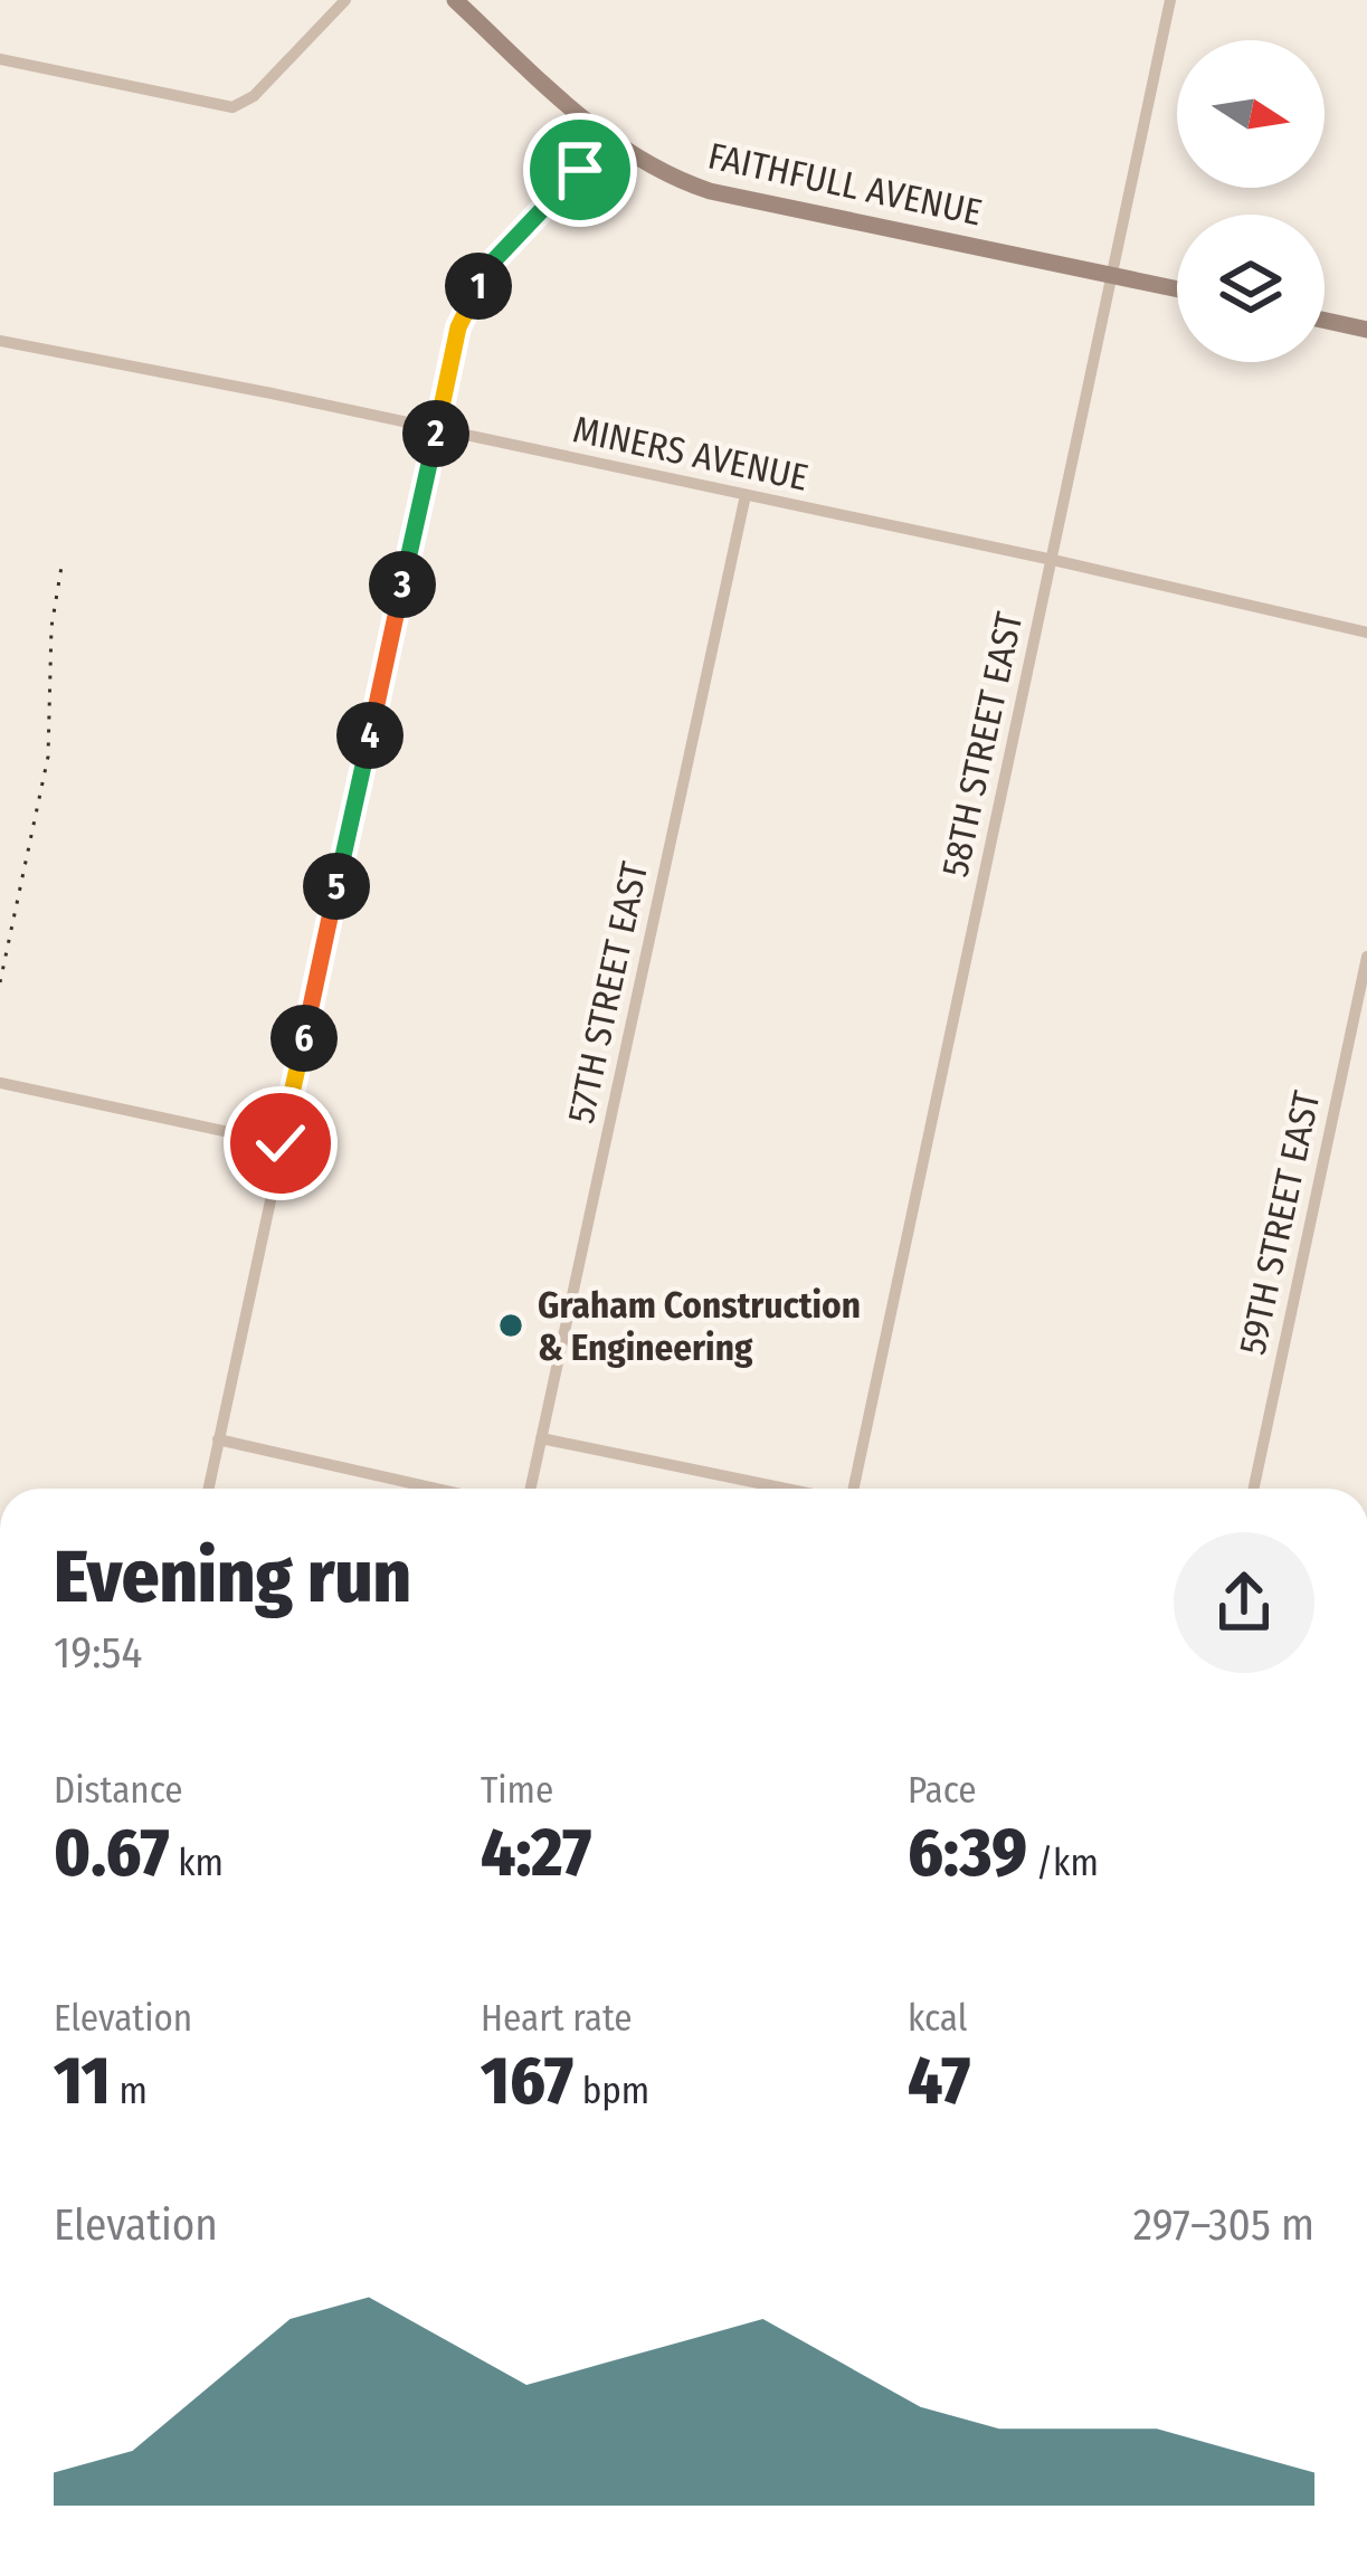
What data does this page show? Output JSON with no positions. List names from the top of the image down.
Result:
{
  "streets": {
    "street": [
      "FAITHFULL AVENUE",
      "MINERS AVENUE",
      "58TH STREET EAST",
      "57TH STREET EAST",
      "59TH STREET EAST"
    ]
  },
  "crossings": [
    ["FAITHFULL AVENUE", "58TH STREET EAST"],
    ["MINERS AVENUE", "58TH STREET EAST"],
    ["MINERS AVENUE", "57TH STREET EAST"]
  ],
  "places": ["Graham Construction & Engineering"],
  "north": "right",
  "page": {
    "pins": [
      "1",
      "2",
      "3",
      "4",
      "5",
      "6"
    ],
    "heading": ["Evening run", "19:54"],
    "stats": [
      ["Distance", "0.67 km"],
      ["Time", "4:27"],
      ["Pace", "6:39 /km"],
      ["Elevation", "11 m"],
      ["Heart rate", "167 bpm"],
      ["kcal", "47"]
    ],
    "chart": ["Elevation", "297–305 m"]
  }
}
